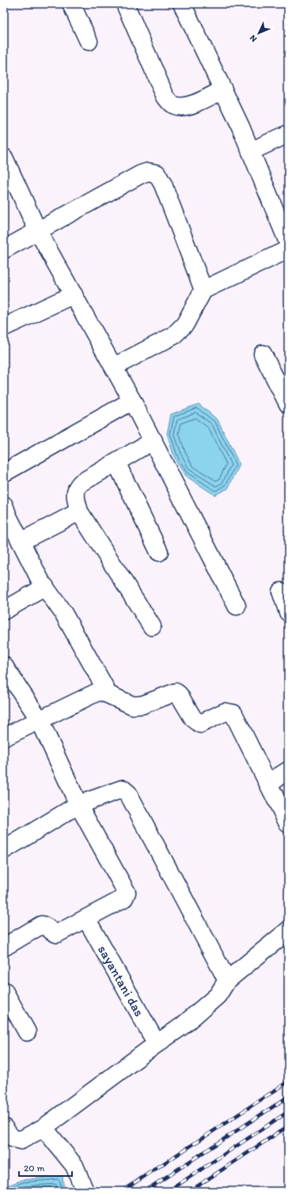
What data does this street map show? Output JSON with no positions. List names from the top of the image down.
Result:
{
  "streets": {
    "street": ["sayantani das"]
  },
  "scale_bar": "20 m",
  "north": "bottom left"
}
